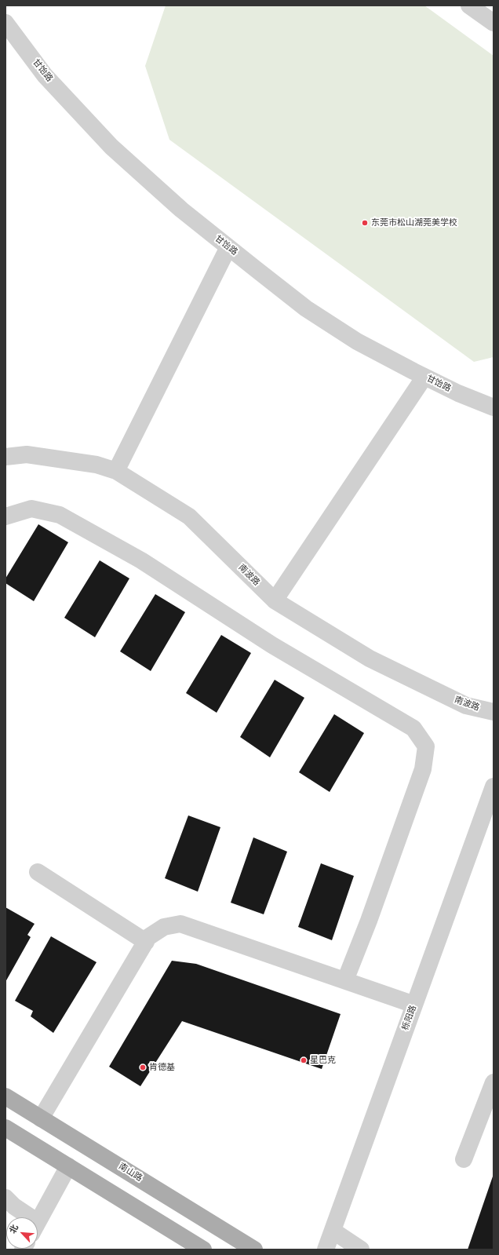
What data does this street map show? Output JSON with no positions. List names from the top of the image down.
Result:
{
  "streets": {
    "main road": ["南山路"],
    "street": ["甘饴路", "南波路", "栎阳路"]
  },
  "places": ["东莞市松山湖莞美学校", "星巴克", "肯德基"],
  "north": "top left"
}
